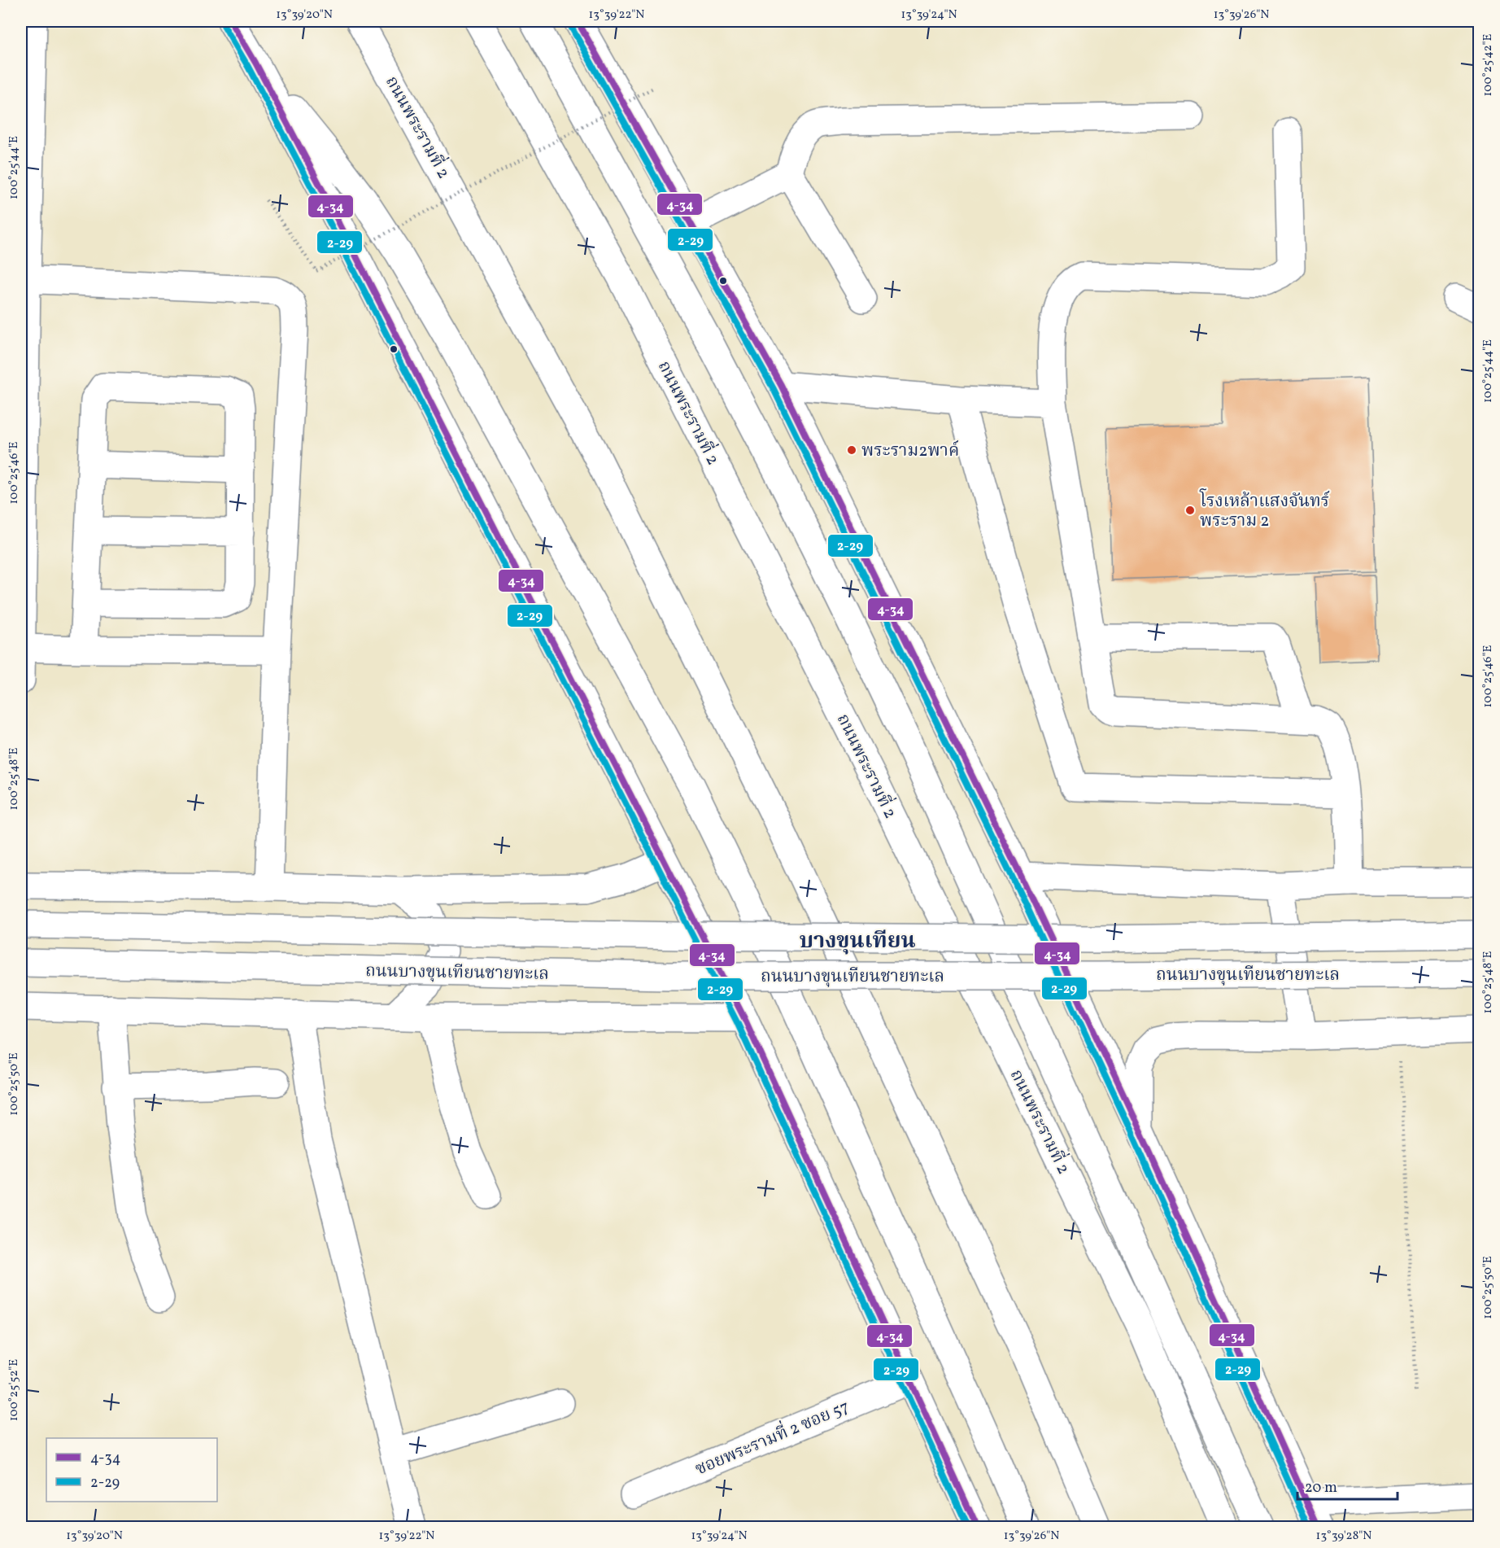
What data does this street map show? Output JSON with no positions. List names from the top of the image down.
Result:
{
  "streets": {
    "main road": ["ถนนพระรามที่ 2", "ถนนบางขุนเทียนชายทะเล", "ซอยพระรามที่ 2 ซอย 57"]
  },
  "districts": ["บางขุนเทียน"],
  "places": ["พระราม2พาค์", "โรงเหล้าแสงจันทร์ พระราม 2"],
  "lines": ["transit line 4-34", "transit line 2-29"],
  "legend": ["4-34", "2-29"],
  "scale_bar": "20 m",
  "coordinates": [
    "13°39'20\"N",
    "13°39'22\"N",
    "13°39'24\"N",
    "13°39'26\"N",
    "100°25'42\"E",
    "100°25'44\"E",
    "100°25'46\"E",
    "100°25'48\"E",
    "100°25'50\"E",
    "100°25'52\"E",
    "13°39'28\"N"
  ]
}
